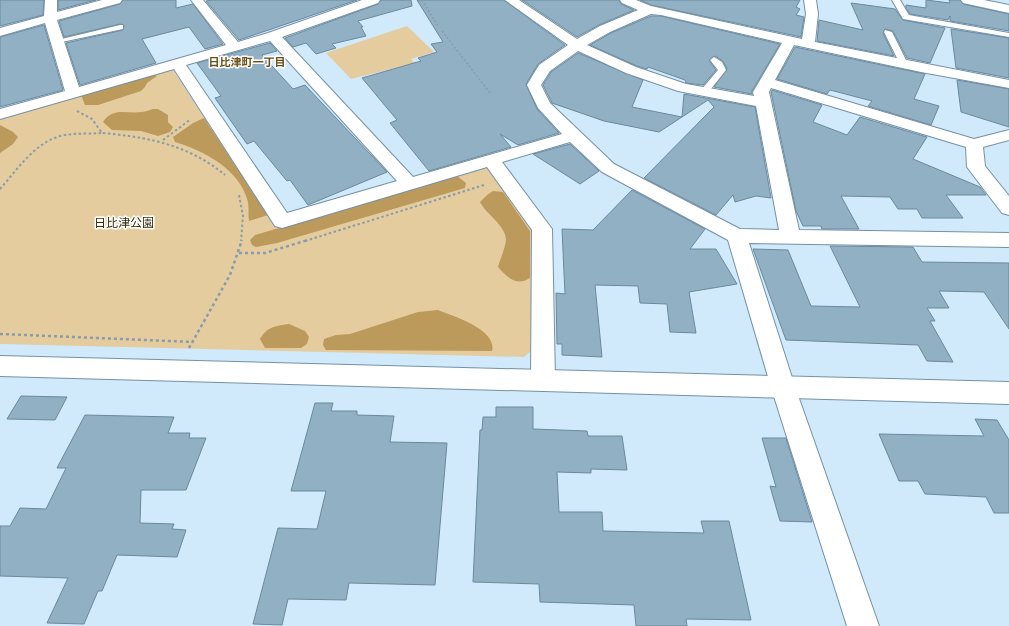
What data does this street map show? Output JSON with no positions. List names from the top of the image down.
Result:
{
  "districts": ["日比津町一丁目"],
  "parks": ["日比津公園"]
}
